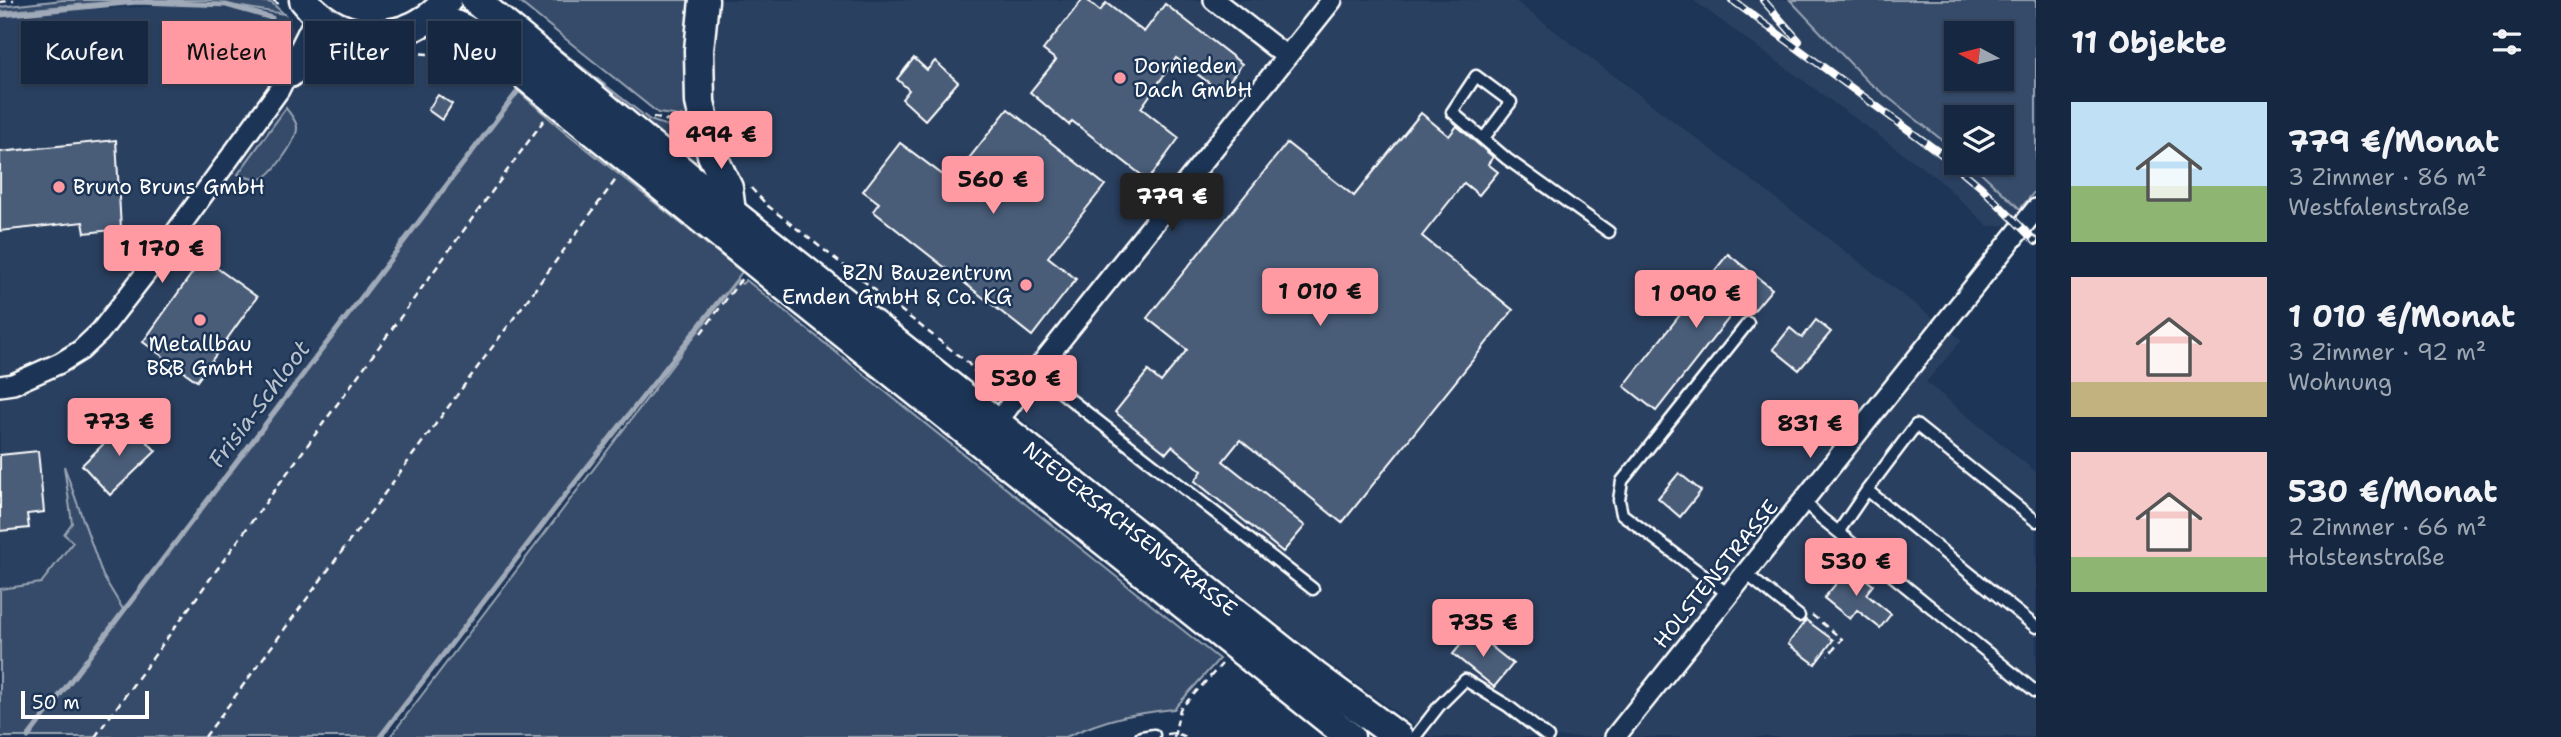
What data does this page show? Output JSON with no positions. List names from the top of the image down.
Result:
{
  "streets": {
    "main road": ["NIEDERSACHSENSTRASSE"],
    "street": ["HOLSTENSTRASSE"]
  },
  "water": ["Frisia-Schloot"],
  "places": [
    "Dornieden Dach GmbH",
    "Bruno Bruns GmbH",
    "BZN Bauzentrum Emden GmbH & Co. KG",
    "Metallbau B&B GmbH"
  ],
  "scale_bar": "50 m",
  "north": "left",
  "page": {
    "heading": "11 Objekte",
    "chip": [
      "Kaufen",
      "Mieten",
      "Filter",
      "Neu"
    ],
    "list": [
      {
        "name": "779 €/Monat",
        "note": "3 Zimmer · 86 m² · Westfalenstraße"
      },
      {
        "name": "1 010 €/Monat",
        "note": "3 Zimmer · 92 m² · Wohnung"
      },
      {
        "name": "530 €/Monat",
        "note": "2 Zimmer · 66 m² · Holstenstraße"
      }
    ],
    "price": [
      "494 €",
      "560 €",
      "779 €",
      "1 170 €",
      "1 010 €",
      "1 090 €",
      "530 €",
      "773 €",
      "831 €",
      "530 €",
      "735 €"
    ],
    "scale": "50 m"
  }
}
